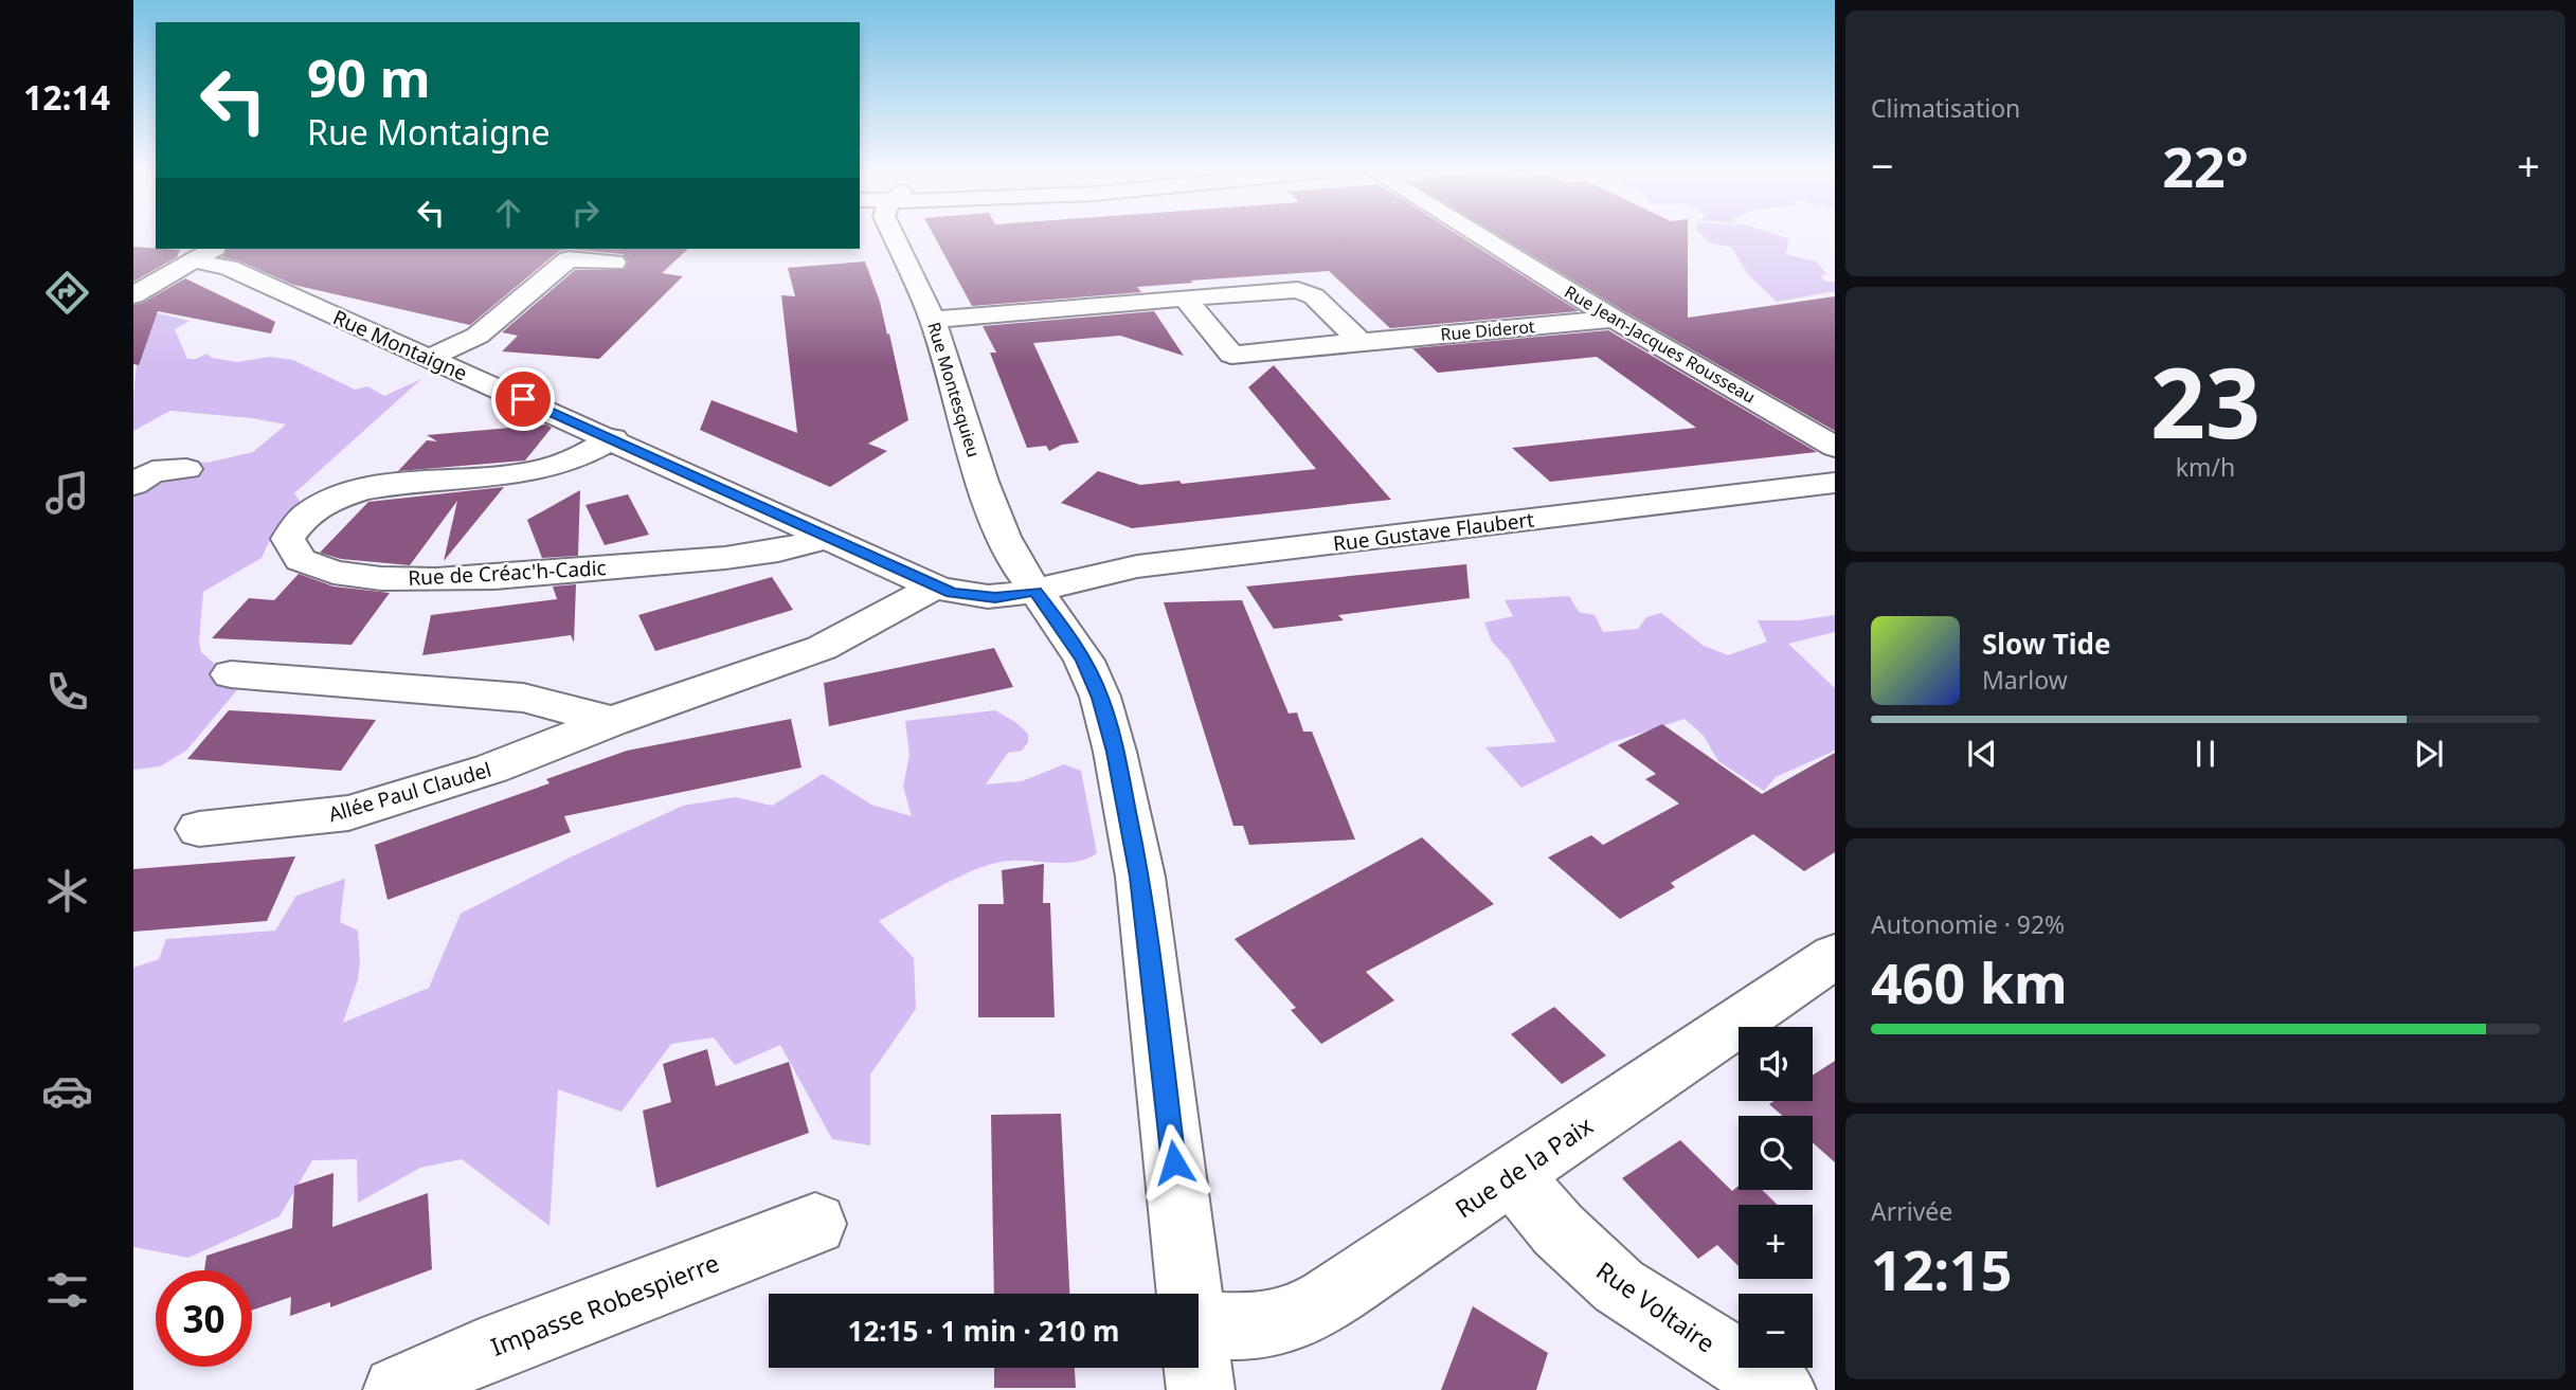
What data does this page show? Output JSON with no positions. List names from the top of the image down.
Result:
{
  "streets": {
    "street": [
      "Rue Diderot",
      "Rue Jean-Jacques Rousseau",
      "Rue Montaigne",
      "Rue Montesquieu",
      "Rue Gustave Flaubert",
      "Rue de Créac'h-Cadic",
      "Allée Paul Claudel",
      "Rue de la Paix",
      "Impasse Robespierre",
      "Rue Voltaire"
    ]
  },
  "crossings": [
    ["Rue Diderot", "Rue Jean-Jacques Rousseau"],
    ["Rue Montaigne", "Rue Montesquieu"],
    ["Rue Montaigne", "Rue Gustave Flaubert"],
    ["Rue Montaigne", "Rue de Créac'h-Cadic"],
    ["Rue Montaigne", "Allée Paul Claudel"],
    ["Rue Montesquieu", "Rue Gustave Flaubert"],
    ["Rue de la Paix", "Rue Voltaire"]
  ],
  "page": {
    "tabs": "12:14",
    "tile": [
      "Climatisation",
      ["23", "km/h"],
      ["Autonomie · 92%", "460 km"],
      ["Arrivée", "12:15"]
    ],
    "turn": ["90 m", "Rue Montaigne"],
    "heat": ["−", "22°", "+"],
    "song": ["Slow Tide", "Marlow"],
    "map_buttons": ["+", "−"],
    "limit": "30",
    "trip": "12:15 · 1 min · 210 m"
  }
}
